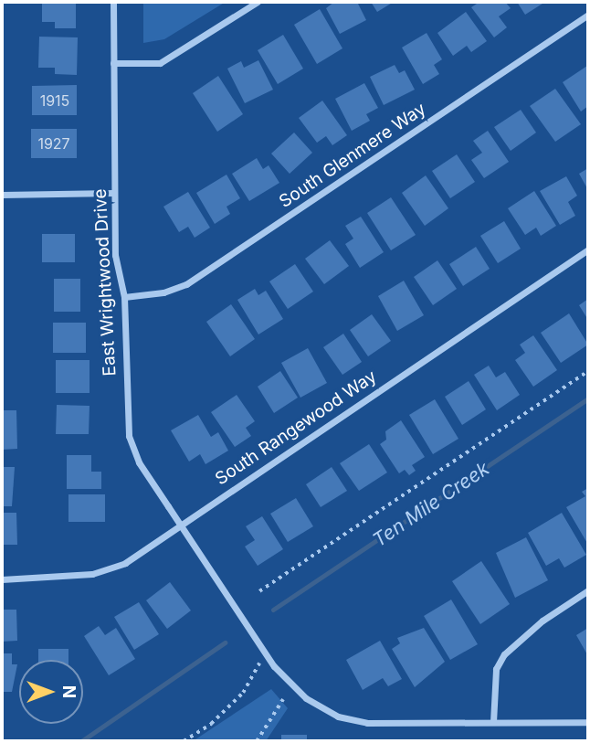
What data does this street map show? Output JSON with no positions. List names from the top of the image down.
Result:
{
  "streets": {
    "street": ["South Glenmere Way", "East Wrightwood Drive", "South Rangewood Way"]
  },
  "crossings": [
    ["South Glenmere Way", "East Wrightwood Drive"],
    ["East Wrightwood Drive", "South Rangewood Way"]
  ],
  "water": ["Ten Mile Creek"],
  "house_numbers": ["1915", "1927"],
  "north": "right"
}
